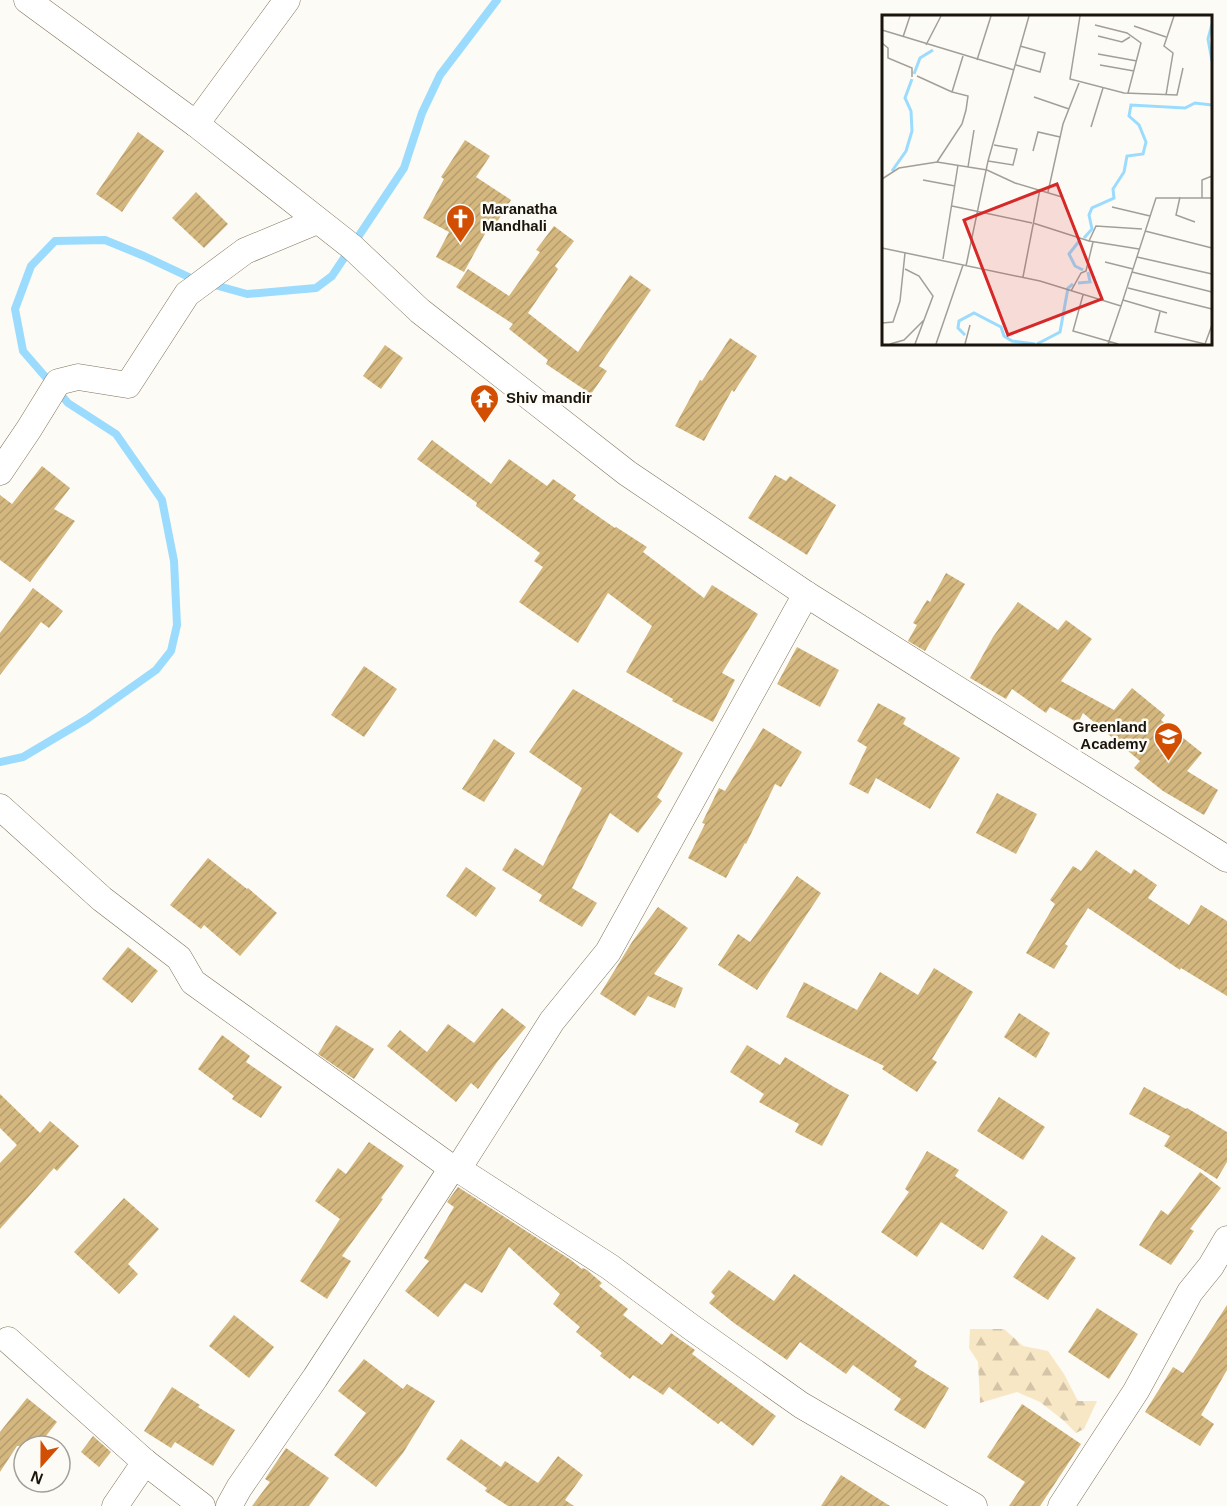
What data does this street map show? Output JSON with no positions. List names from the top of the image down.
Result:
{
  "places": {
    "church": ["Maranatha Mandhali"],
    "temple": ["Shiv mandir"],
    "school or university": ["Greenland Academy"]
  },
  "north": "bottom"
}
